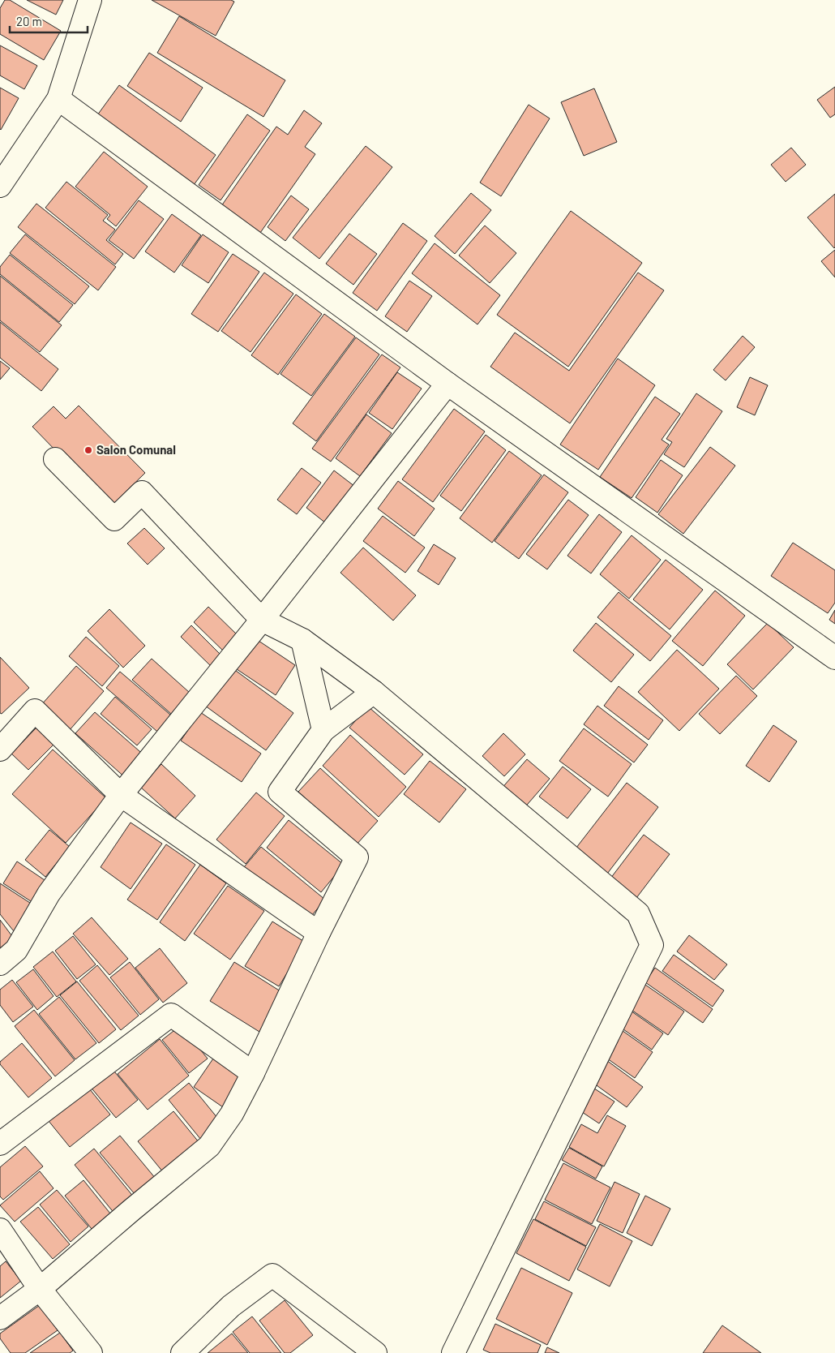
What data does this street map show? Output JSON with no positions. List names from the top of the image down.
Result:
{
  "places": ["Salon Comunal"],
  "scale_bar": "20 m"
}
